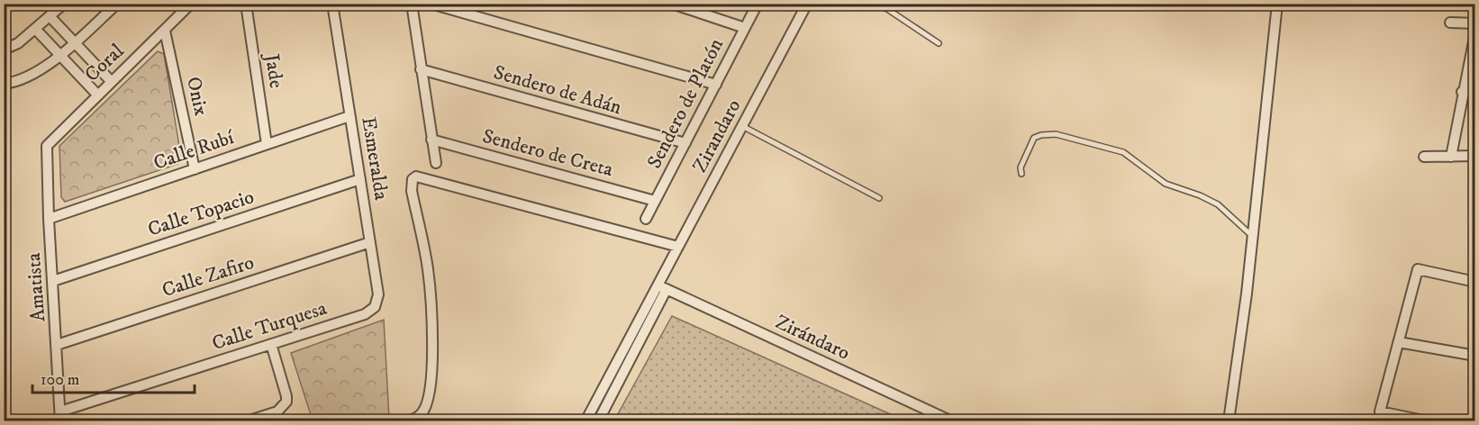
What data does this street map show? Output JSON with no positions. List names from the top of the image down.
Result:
{
  "streets": {
    "street": [
      "Coral",
      "Jade",
      "Sendero de Adán",
      "Onix",
      "Sendero de Platón",
      "Zirandaro",
      "Calle Rubí",
      "Sendero de Creta",
      "Esmeralda",
      "Calle Topacio",
      "Calle Zafiro",
      "Amatista",
      "Calle Turquesa",
      "Zirándaro"
    ]
  },
  "crossings": [
    ["Coral", "Onix"],
    ["Coral", "Amatista"],
    ["Jade", "Calle Rubí"],
    ["Sendero de Adán", "Sendero de Platón"],
    ["Onix", "Calle Rubí"],
    ["Sendero de Platón", "Sendero de Creta"],
    ["Zirandaro", "Zirándaro"],
    ["Calle Rubí", "Esmeralda"],
    ["Calle Rubí", "Amatista"],
    ["Esmeralda", "Calle Topacio"],
    ["Esmeralda", "Calle Zafiro"],
    ["Esmeralda", "Calle Turquesa"],
    ["Calle Topacio", "Amatista"],
    ["Calle Zafiro", "Amatista"],
    ["Amatista", "Calle Turquesa"]
  ],
  "scale_bar": "100 m"
}
